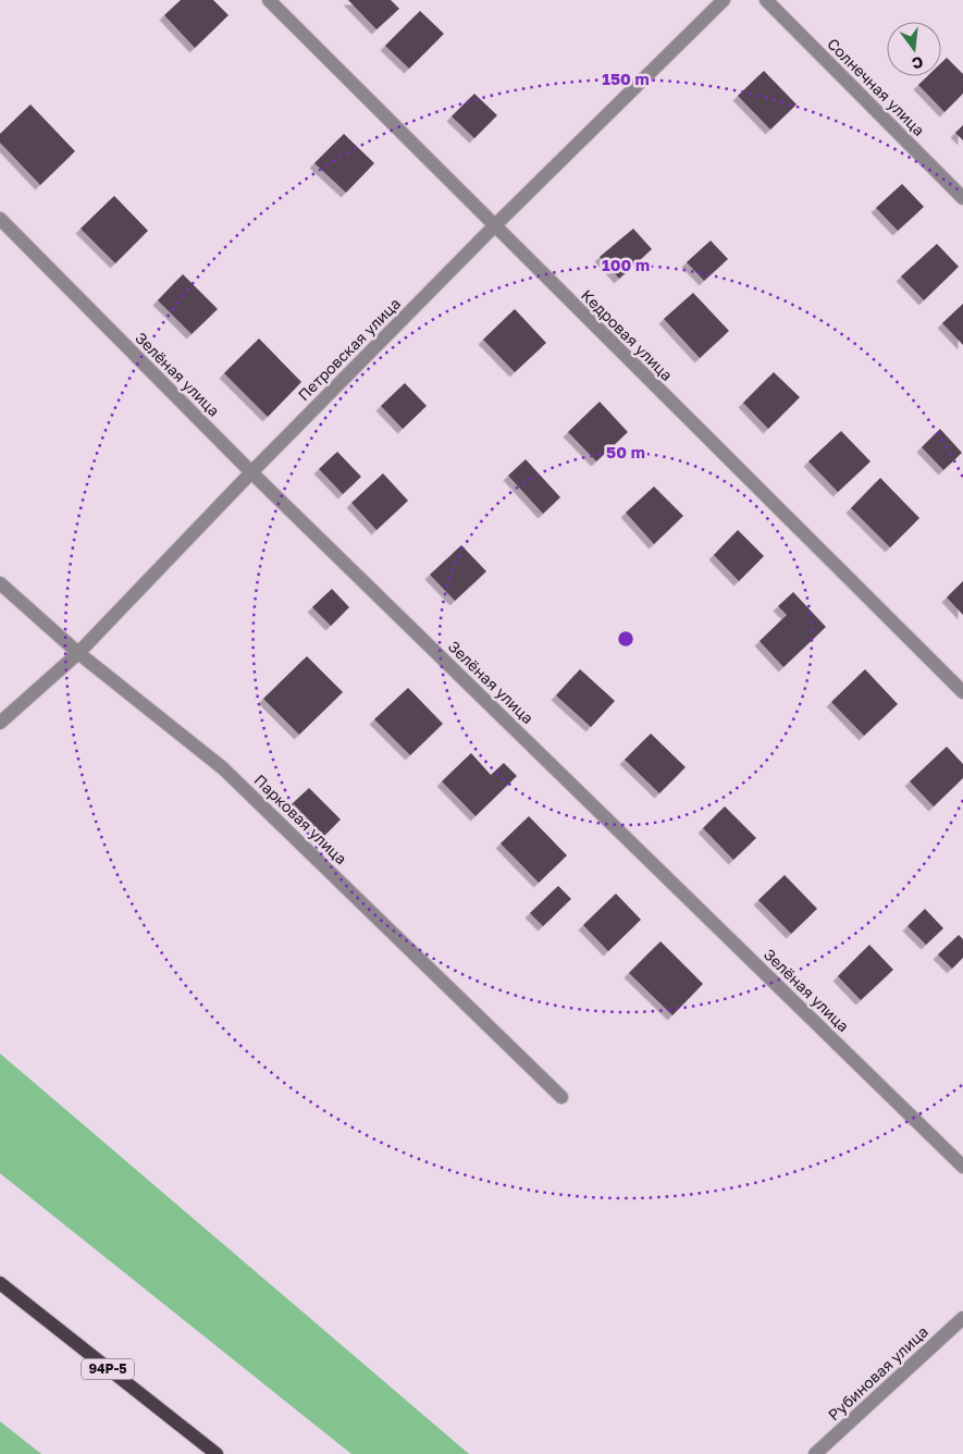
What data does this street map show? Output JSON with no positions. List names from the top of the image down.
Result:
{
  "streets": {
    "main road": ["94Р-5"],
    "street": [
      "Солнечная улица",
      "Кедровая улица",
      "Петровская улица",
      "Зелёная улица",
      "Парковая улица",
      "Рубиновая улица"
    ]
  },
  "crossings": [
    ["Кедровая улица", "Петровская улица"],
    ["Петровская улица", "Зелёная улица"],
    ["Петровская улица", "Парковая улица"]
  ],
  "north": "bottom",
  "rings": ["150 m", "100 m", "50 m"]
}
